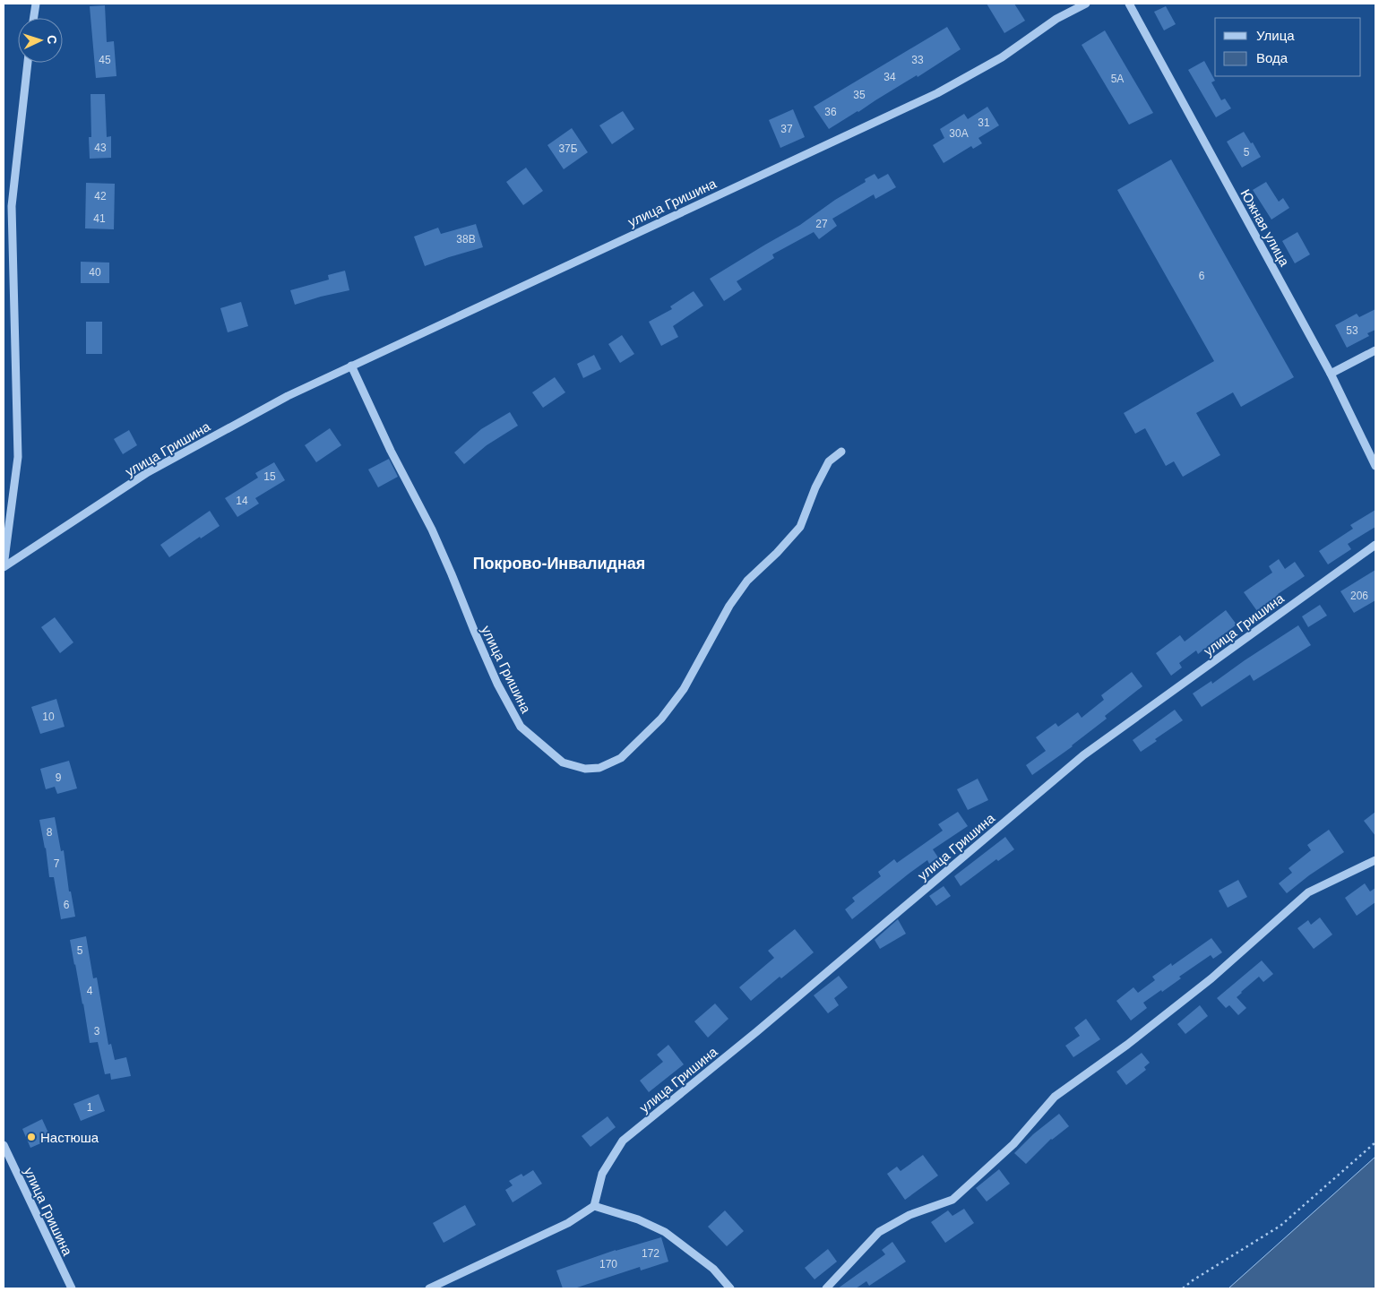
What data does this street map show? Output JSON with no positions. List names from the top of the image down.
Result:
{
  "streets": {
    "street": ["улица Гришина", "Южная улица"]
  },
  "districts": ["Покрово-Инвалидная"],
  "places": ["Настюша"],
  "house_numbers": [
    "45",
    "33",
    "34",
    "5А",
    "35",
    "36",
    "31",
    "37",
    "30А",
    "43",
    "37Б",
    "5",
    "42",
    "41",
    "27",
    "38В",
    "40",
    "6",
    "53",
    "15",
    "14",
    "206",
    "10",
    "9",
    "8",
    "7",
    "6",
    "5",
    "4",
    "3",
    "1",
    "172",
    "170"
  ],
  "legend": ["Улица", "Вода"],
  "north": "right"
}
